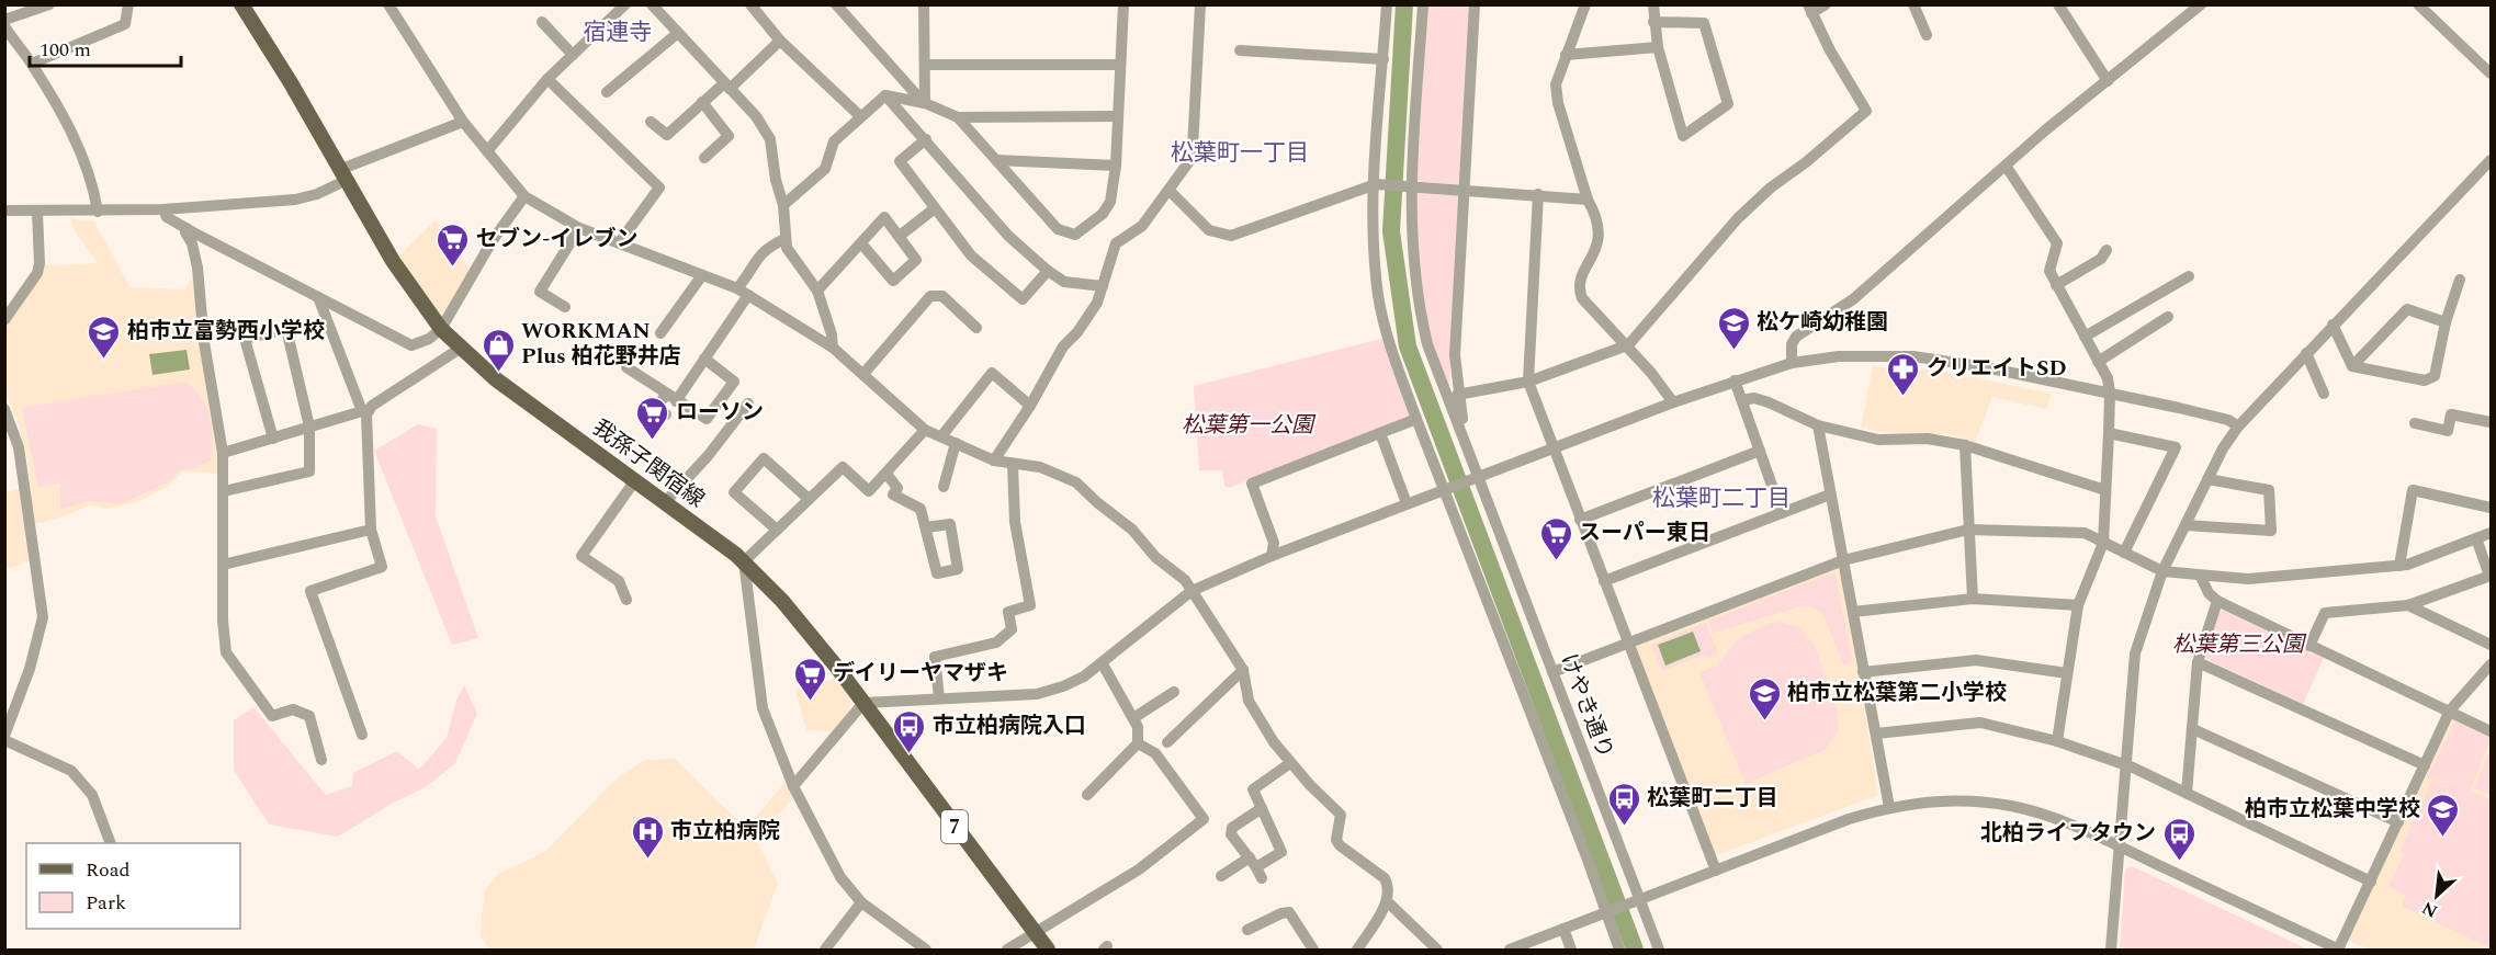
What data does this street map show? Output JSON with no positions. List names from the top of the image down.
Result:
{
  "streets": {
    "main road": ["我孫子関宿線", "7"],
    "street": ["けやき通り"]
  },
  "districts": ["宿連寺", "松葉町一丁目", "松葉町二丁目"],
  "parks": ["松葉第一公園", "松葉第三公園"],
  "places": {
    "supermarket": [
      "セブン-イレブン",
      "ローソン",
      "スーパー東日",
      "デイリーヤマザキ"
    ],
    "school or university": [
      "松ケ崎幼稚園",
      "柏市立富勢西小学校",
      "柏市立松葉第二小学校",
      "柏市立松葉中学校"
    ],
    "shop": ["WORKMAN Plus 柏花野井店"],
    "pharmacy": ["クリエイトSD"],
    "bus stop": ["市立柏病院入口", "松葉町二丁目", "北柏ライフタウン"],
    "hospital": ["市立柏病院"]
  },
  "legend": ["Road", "Park"],
  "scale_bar": "100 m",
  "north": "bottom left"
}
